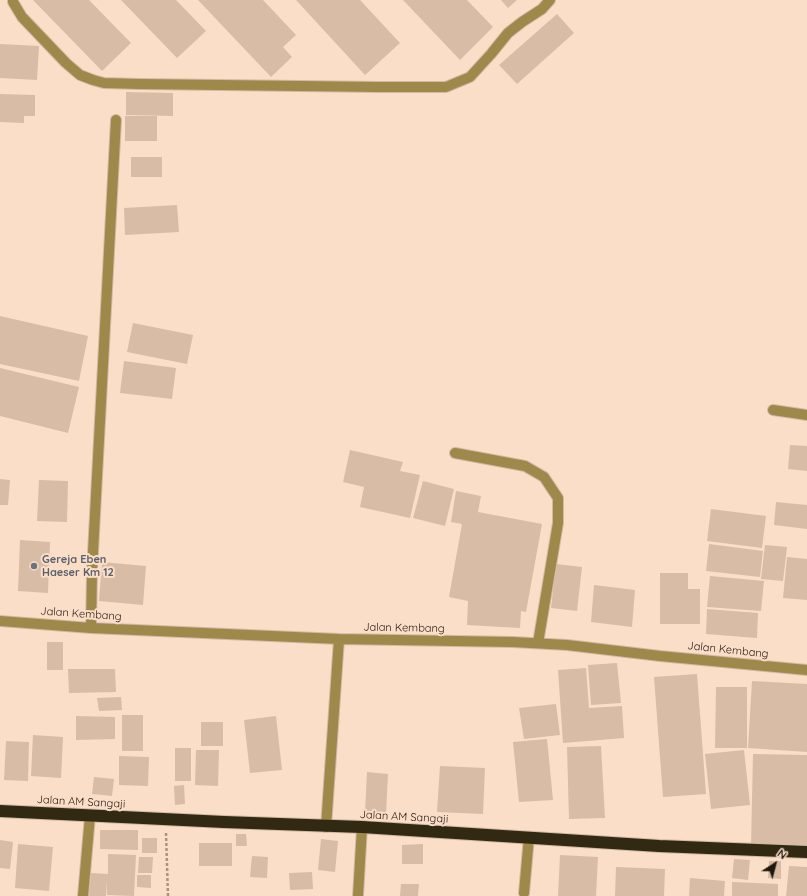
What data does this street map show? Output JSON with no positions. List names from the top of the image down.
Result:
{
  "streets": {
    "highway": ["Jalan AM Sangaji"],
    "street": ["Jalan Kembang"]
  },
  "places": ["Gereja Eben Haeser Km 12"],
  "north": "top right"
}
